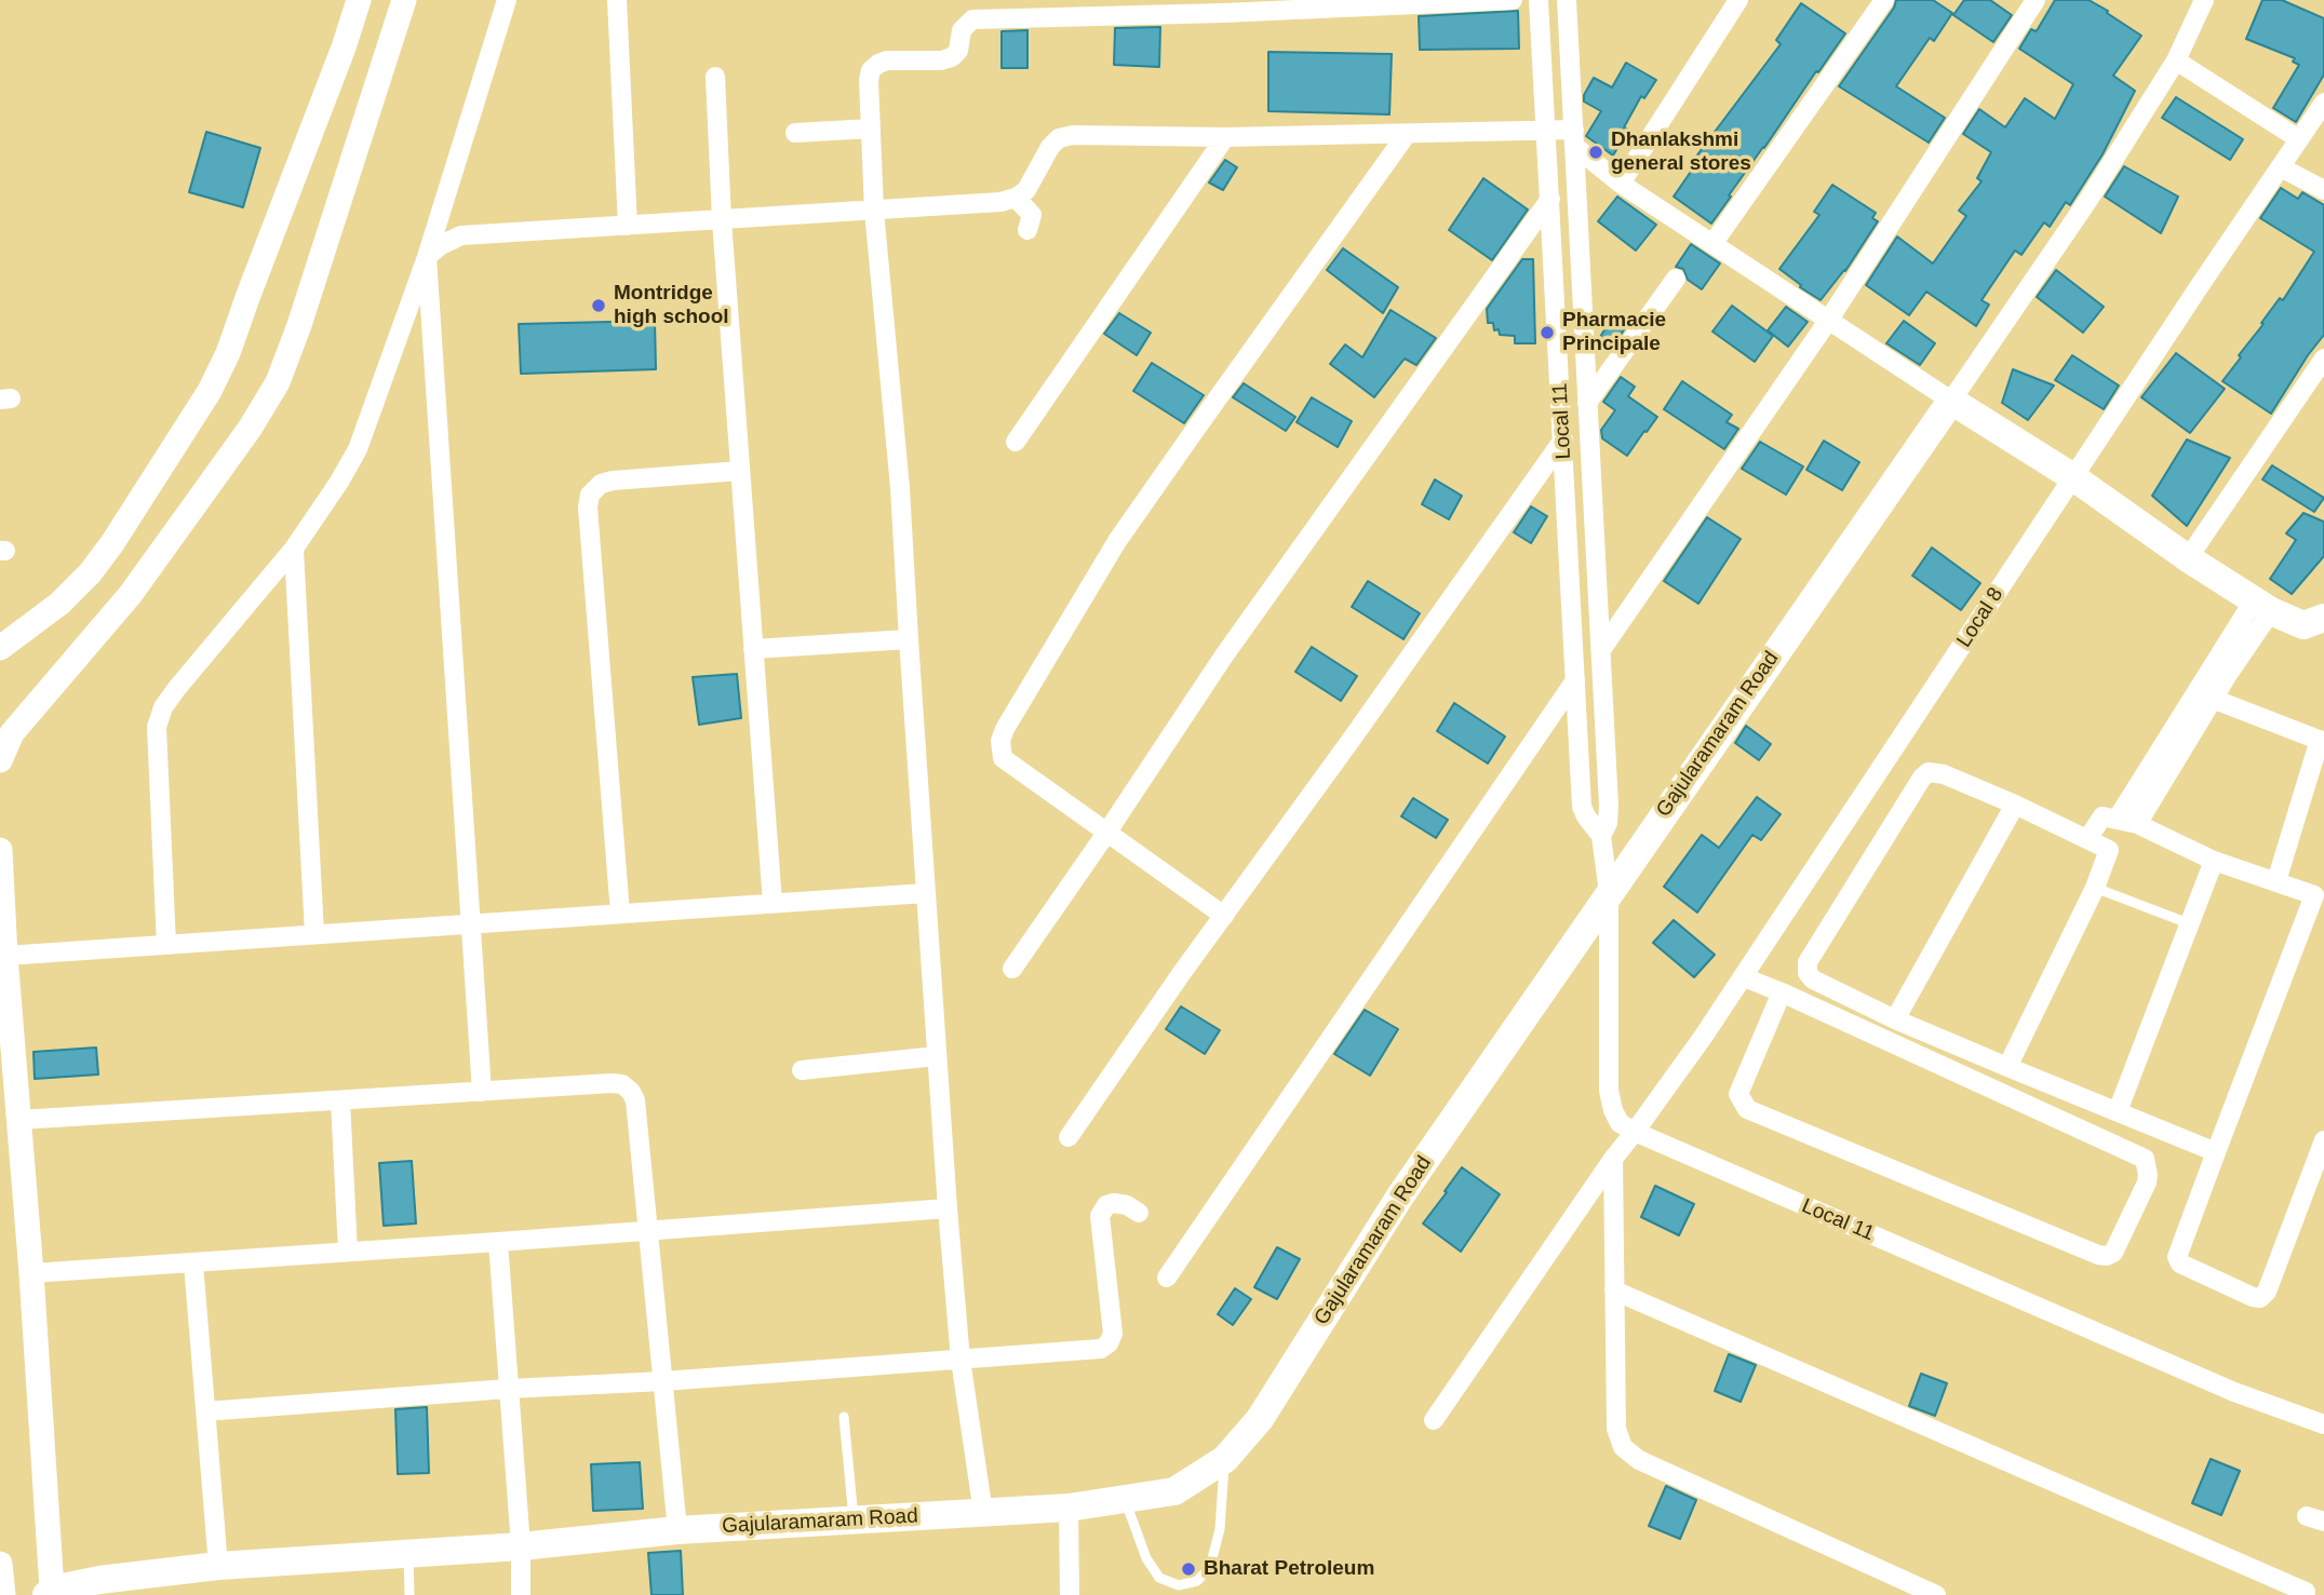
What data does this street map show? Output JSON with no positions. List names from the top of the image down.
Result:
{
  "streets": {
    "main road": ["Gajularamaram Road"],
    "street": ["Local 11", "Local 8"]
  },
  "crossings": [
    ["Local 11", "Local 8"],
    ["Local 11", "Gajularamaram Road"]
  ],
  "places": [
    "Dhanlakshmi general stores",
    "Montridge high school",
    "Pharmacie Principale",
    "Bharat Petroleum"
  ]
}
